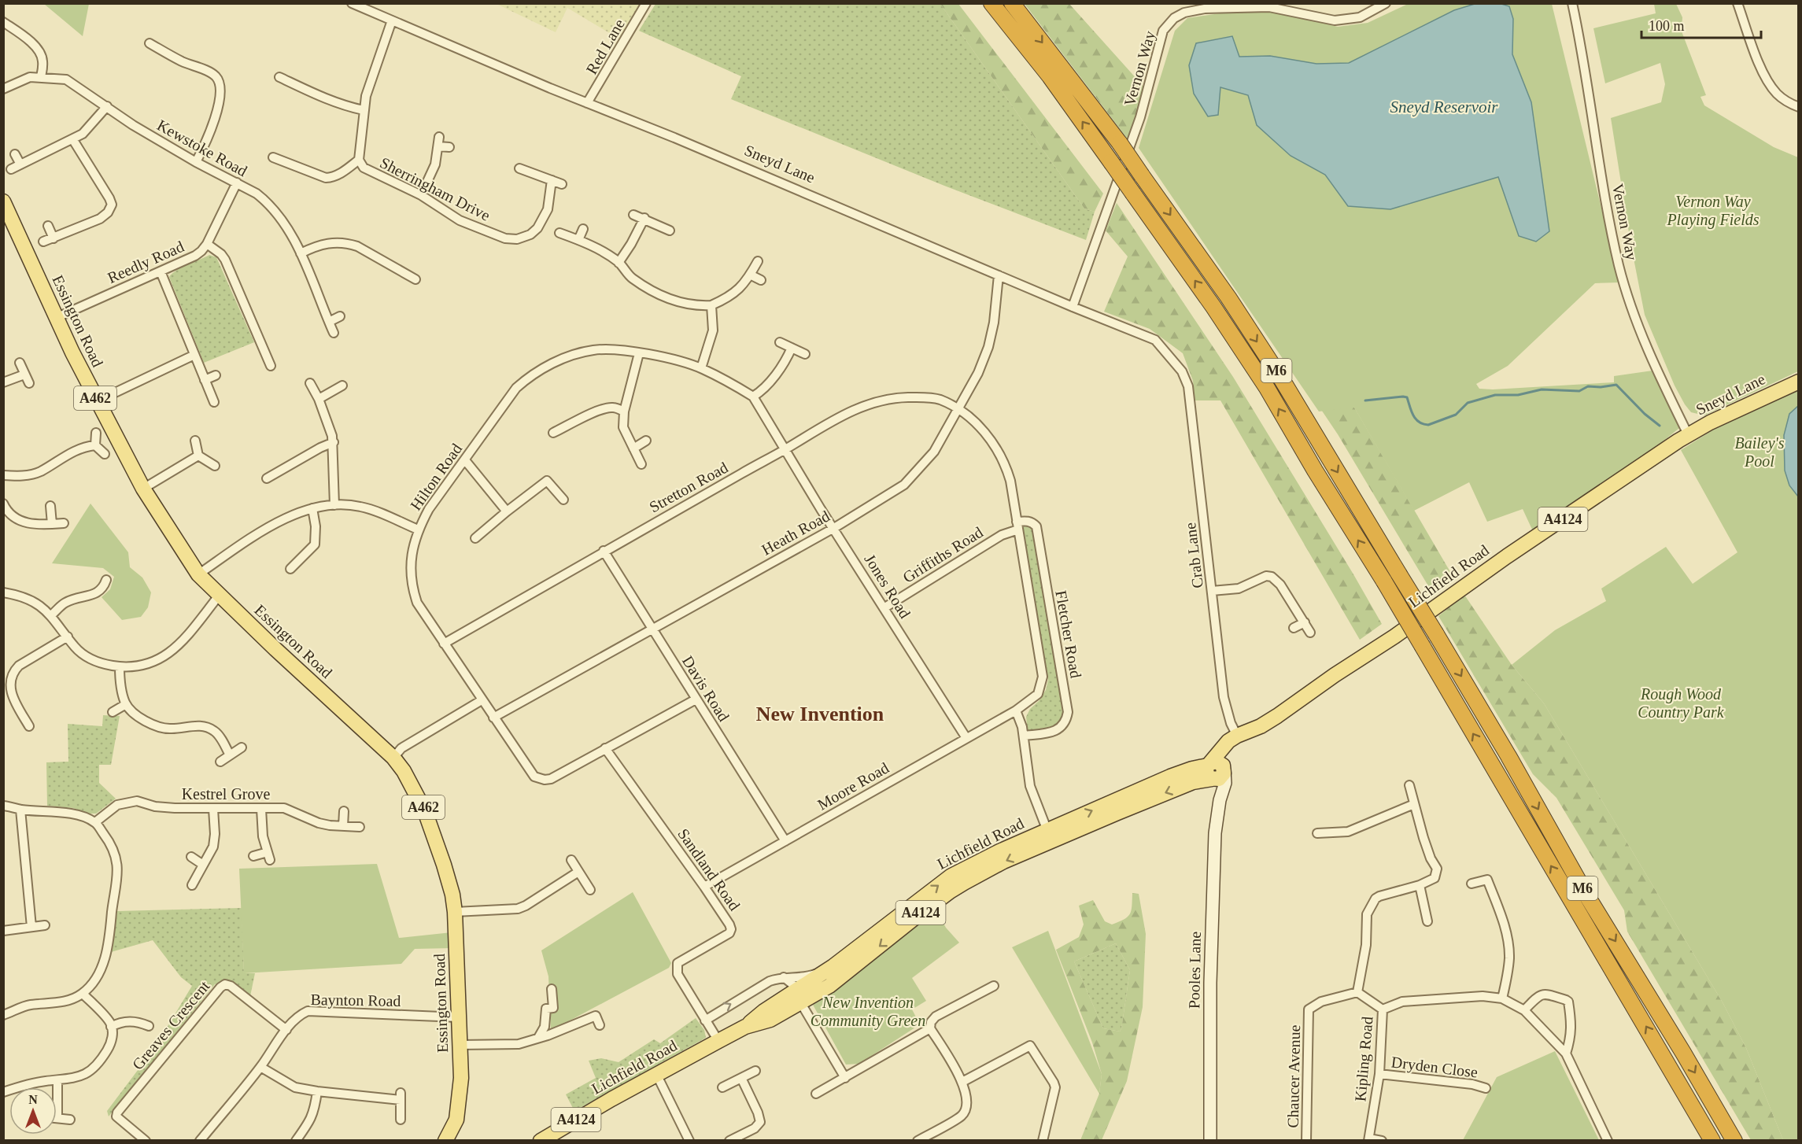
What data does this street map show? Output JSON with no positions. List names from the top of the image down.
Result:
{
  "streets": {
    "highway": ["M6"],
    "main road": [
      "Sneyd Lane",
      "Essington Road",
      "A462",
      "A4124",
      "Lichfield Road"
    ],
    "street": [
      "Red Lane",
      "Vernon Way",
      "Kewstoke Road",
      "Sherringham Drive",
      "Reedly Road",
      "Hilton Road",
      "Stretton Road",
      "Heath Road",
      "Griffiths Road",
      "Crab Lane",
      "Jones Road",
      "Fletcher Road",
      "Davis Road",
      "Moore Road",
      "Kestrel Grove",
      "Sandland Road",
      "Pooles Lane",
      "Baynton Road",
      "Greaves Crescent",
      "Kipling Road",
      "Dryden Close",
      "Chaucer Avenue"
    ]
  },
  "crossings": [
    ["Red Lane", "Sneyd Lane"],
    ["Vernon Way", "Sneyd Lane"],
    ["Vernon Way", "Lichfield Road"],
    ["Kewstoke Road", "Reedly Road"],
    ["Sneyd Lane", "Sherringham Drive"],
    ["Sneyd Lane", "Heath Road"],
    ["Sneyd Lane", "Crab Lane"],
    ["Sneyd Lane", "Lichfield Road"],
    ["Reedly Road", "Essington Road"],
    ["Essington Road", "Baynton Road"],
    ["Hilton Road", "Stretton Road"],
    ["Hilton Road", "Heath Road"],
    ["Hilton Road", "Jones Road"],
    ["Hilton Road", "Davis Road"],
    ["Hilton Road", "Sandland Road"],
    ["Stretton Road", "Heath Road"],
    ["Stretton Road", "Jones Road"],
    ["Stretton Road", "Fletcher Road"],
    ["Stretton Road", "Davis Road"],
    ["Heath Road", "Jones Road"],
    ["Heath Road", "Fletcher Road"],
    ["Heath Road", "Davis Road"],
    ["Griffiths Road", "Jones Road"],
    ["Griffiths Road", "Fletcher Road"],
    ["Crab Lane", "Lichfield Road"],
    ["Lichfield Road", "Sandland Road"],
    ["Lichfield Road", "Pooles Lane"],
    ["Jones Road", "Moore Road"],
    ["Fletcher Road", "Moore Road"],
    ["Davis Road", "Moore Road"],
    ["Moore Road", "Sandland Road"],
    ["Baynton Road", "Greaves Crescent"],
    ["Kipling Road", "Dryden Close"],
    ["Kipling Road", "Chaucer Avenue"]
  ],
  "districts": ["New Invention"],
  "water": ["Sneyd Reservoir"],
  "parks": [
    "Vernon Way Playing Fields",
    "Bailey's Pool",
    "Rough Wood Country Park",
    "New Invention Community Green"
  ],
  "scale_bar": "100 m",
  "north": "top"
}
